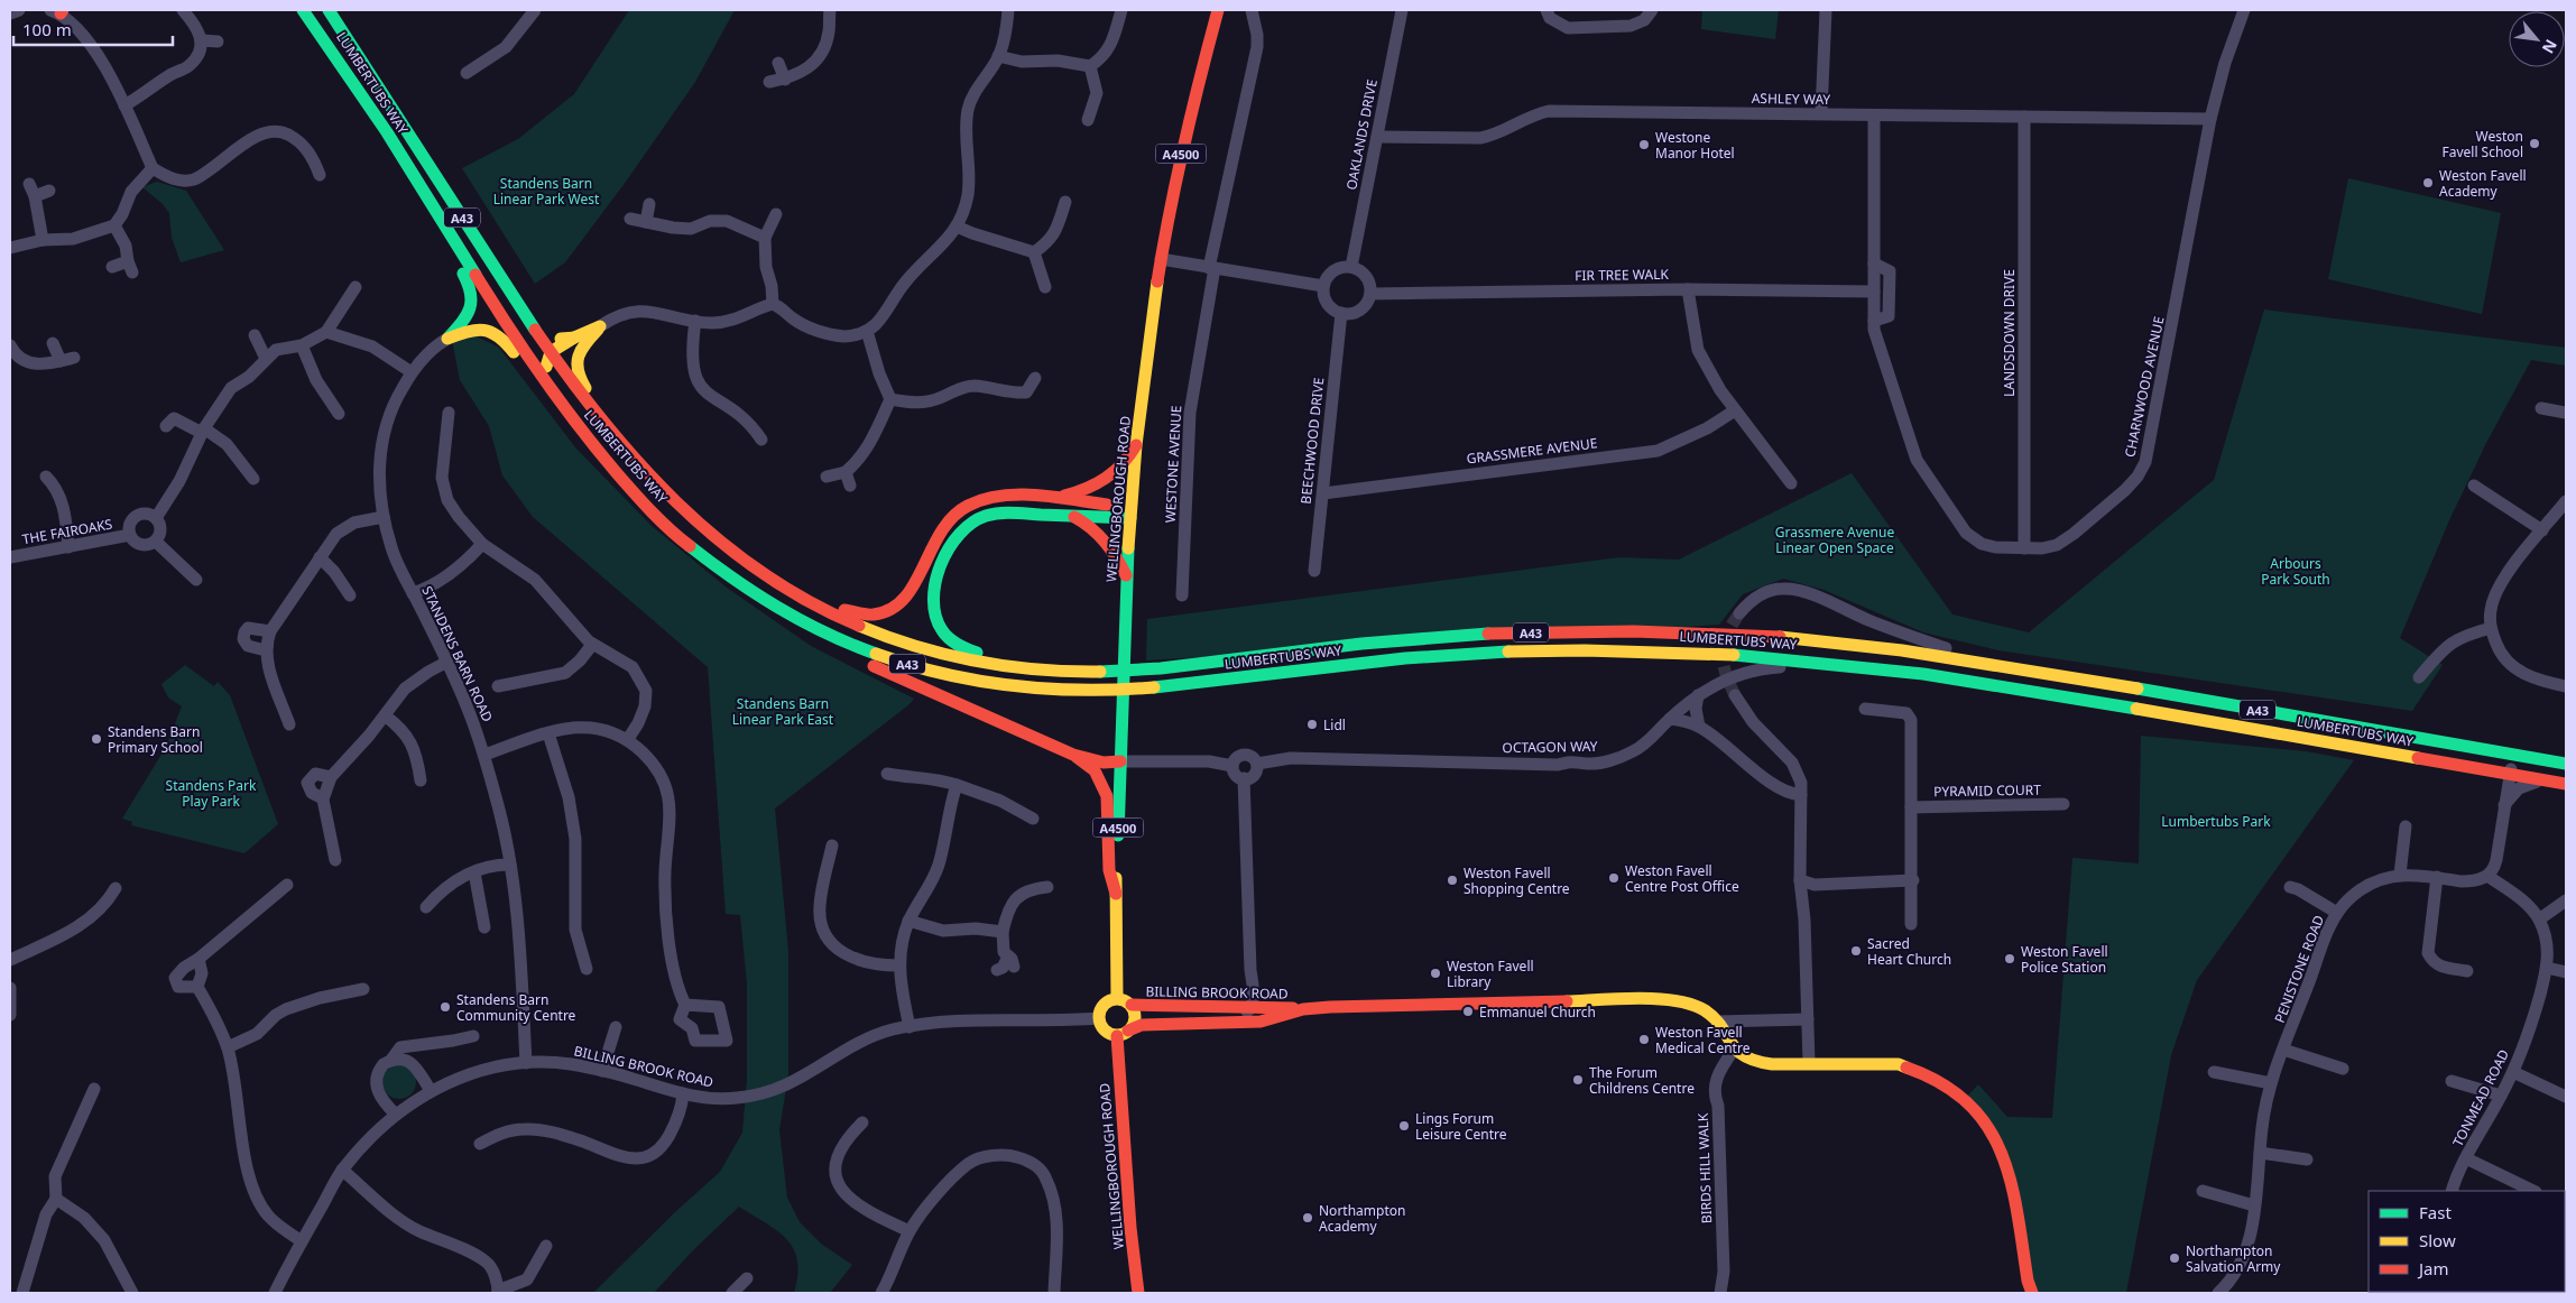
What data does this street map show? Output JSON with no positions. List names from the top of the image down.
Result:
{
  "streets": {
    "main road": [
      "LUMBERTUBS WAY",
      "A4500",
      "A43",
      "WELLINGBOROUGH ROAD",
      "BILLING BROOK ROAD"
    ],
    "street": [
      "ASHLEY WAY",
      "OAKLANDS DRIVE",
      "FIR TREE WALK",
      "LANDSDOWN DRIVE",
      "CHARNWOOD AVENUE",
      "BEECHWOOD DRIVE",
      "GRASSMERE AVENUE",
      "WESTONE AVENUE",
      "THE FAIROAKS",
      "STANDENS BARN ROAD",
      "OCTAGON WAY",
      "PYRAMID COURT",
      "PENISTONE ROAD",
      "TONMEAD ROAD",
      "BIRDS HILL WALK"
    ]
  },
  "crossings": [
    ["LUMBERTUBS WAY", "STANDENS BARN ROAD"],
    ["LUMBERTUBS WAY", "OCTAGON WAY"],
    ["ASHLEY WAY", "OAKLANDS DRIVE"],
    ["ASHLEY WAY", "LANDSDOWN DRIVE"],
    ["ASHLEY WAY", "CHARNWOOD AVENUE"],
    ["OAKLANDS DRIVE", "FIR TREE WALK"],
    ["OAKLANDS DRIVE", "BEECHWOOD DRIVE"],
    ["FIR TREE WALK", "CHARNWOOD AVENUE"],
    ["FIR TREE WALK", "BEECHWOOD DRIVE"],
    ["LANDSDOWN DRIVE", "CHARNWOOD AVENUE"],
    ["BEECHWOOD DRIVE", "GRASSMERE AVENUE"],
    ["WELLINGBOROUGH ROAD", "BILLING BROOK ROAD"],
    ["STANDENS BARN ROAD", "BILLING BROOK ROAD"],
    ["PENISTONE ROAD", "TONMEAD ROAD"],
    ["BILLING BROOK ROAD", "BIRDS HILL WALK"]
  ],
  "parks": [
    "Standens Barn Linear Park West",
    "Grassmere Avenue Linear Open Space",
    "Arbours Park South",
    "Standens Barn Linear Park East",
    "Standens Park Play Park",
    "Lumbertubs Park"
  ],
  "places": [
    "Weston Favell School",
    "Westone Manor Hotel",
    "Weston Favell Academy",
    "Lidl",
    "Standens Barn Primary School",
    "Weston Favell Centre Post Office",
    "Weston Favell Shopping Centre",
    "Sacred Heart Church",
    "Weston Favell Police Station",
    "Weston Favell Library",
    "Standens Barn Community Centre",
    "Emmanuel Church",
    "Weston Favell Medical Centre",
    "The Forum Childrens Centre",
    "Lings Forum Leisure Centre",
    "Northampton Academy",
    "Northampton Salvation Army"
  ],
  "legend": ["Fast", "Slow", "Jam"],
  "scale_bar": "100 m",
  "north": "bottom right"
}
